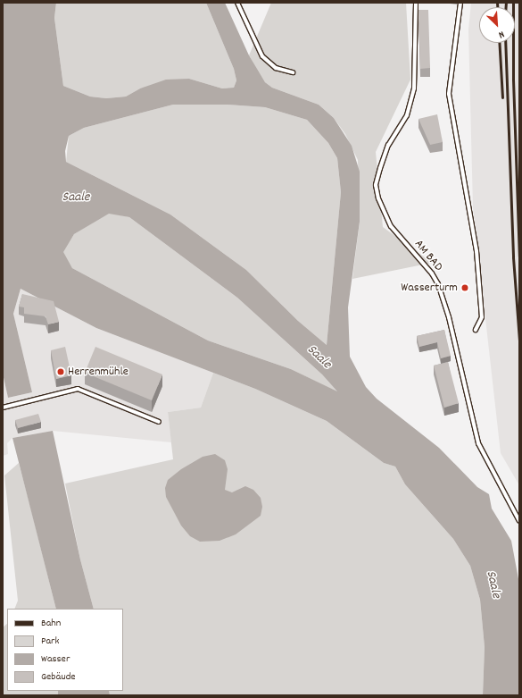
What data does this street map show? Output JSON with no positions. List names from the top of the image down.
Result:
{
  "streets": {
    "lane": ["AM BAD"]
  },
  "water": ["Saale"],
  "places": ["Wasserturm", "Herrenmühle"],
  "legend": [
    "Bahn",
    "Park",
    "Wasser",
    "Gebäude"
  ],
  "north": "bottom right"
}
